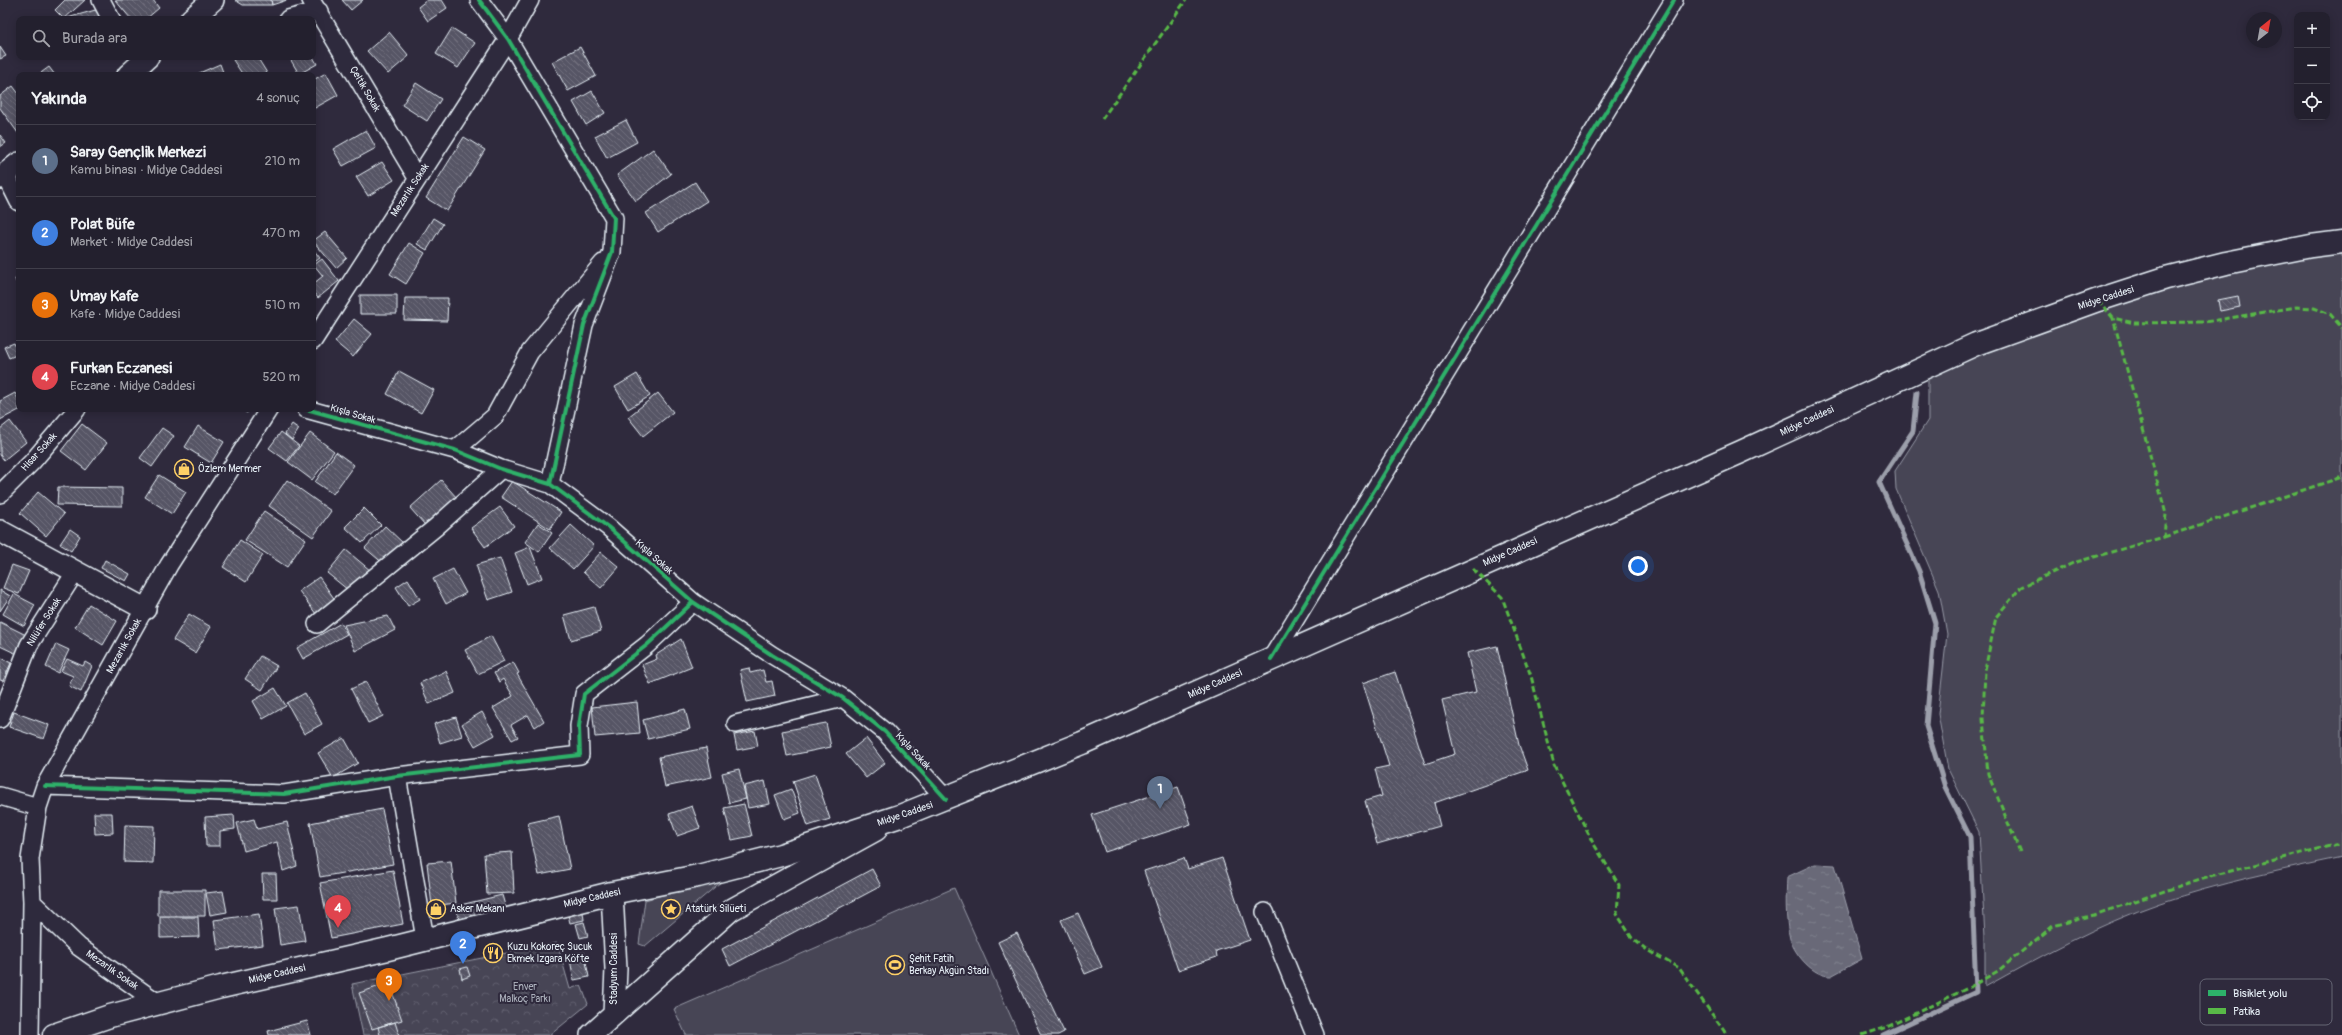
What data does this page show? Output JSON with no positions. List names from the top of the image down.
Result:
{
  "streets": {
    "main road": ["Midye Caddesi"],
    "street": [
      "Çeltik Sokak",
      "Mezarlık Sokak",
      "Kışla Sokak",
      "Hisar Sokak",
      "Nilüfer Sokak",
      "Stadyum Caddesi"
    ]
  },
  "crossings": [
    ["Çeltik Sokak", "Mezarlık Sokak"],
    ["Mezarlık Sokak", "Midye Caddesi"],
    ["Midye Caddesi", "Kışla Sokak"],
    ["Midye Caddesi", "Stadyum Caddesi"]
  ],
  "parks": ["Enver Malkoç Parkı"],
  "places": {
    "shop": ["Özlem Mermer", "Asker Mekanı"],
    "place": ["Atatürk Silüeti"],
    "restaurant": ["Kuzu Kokoreç Sucuk Ekmek Izgara Köfte"],
    "sports": ["Şehit Fatih Berkay Akgün Stadı"]
  },
  "legend": ["Bisiklet yolu", "Patika"],
  "north": "top right",
  "page": {
    "map_buttons": ["+", "−"],
    "search": "Burada ara",
    "heading": ["Yakında", "4 sonuç"],
    "list": [
      {
        "mark": "1",
        "name": "Saray Gençlik Merkezi",
        "note": "Kamu binası · Midye Caddesi",
        "value": "210 m"
      },
      {
        "mark": "2",
        "name": "Polat Büfe",
        "note": "Market · Midye Caddesi",
        "value": "470 m"
      },
      {
        "mark": "3",
        "name": "Umay Kafe",
        "note": "Kafe · Midye Caddesi",
        "value": "510 m"
      },
      {
        "mark": "4",
        "name": "Furkan Eczanesi",
        "note": "Eczane · Midye Caddesi",
        "value": "520 m"
      }
    ],
    "pins": [
      "1",
      "4",
      "2",
      "3"
    ]
  }
}
